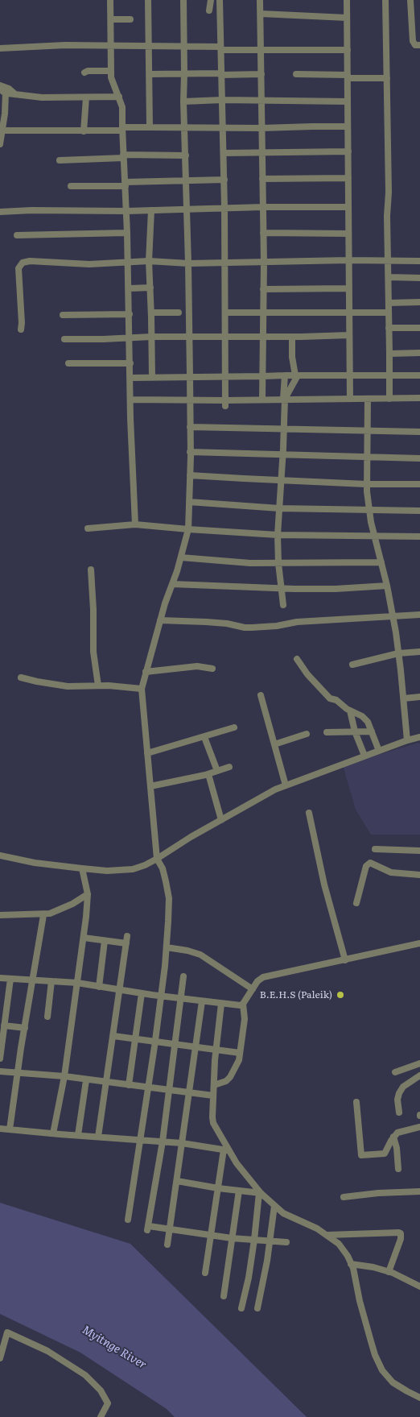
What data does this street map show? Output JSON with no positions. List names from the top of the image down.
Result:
{
  "water": ["Myitnge River"],
  "places": ["B.E.H.S (Paleik)"]
}
